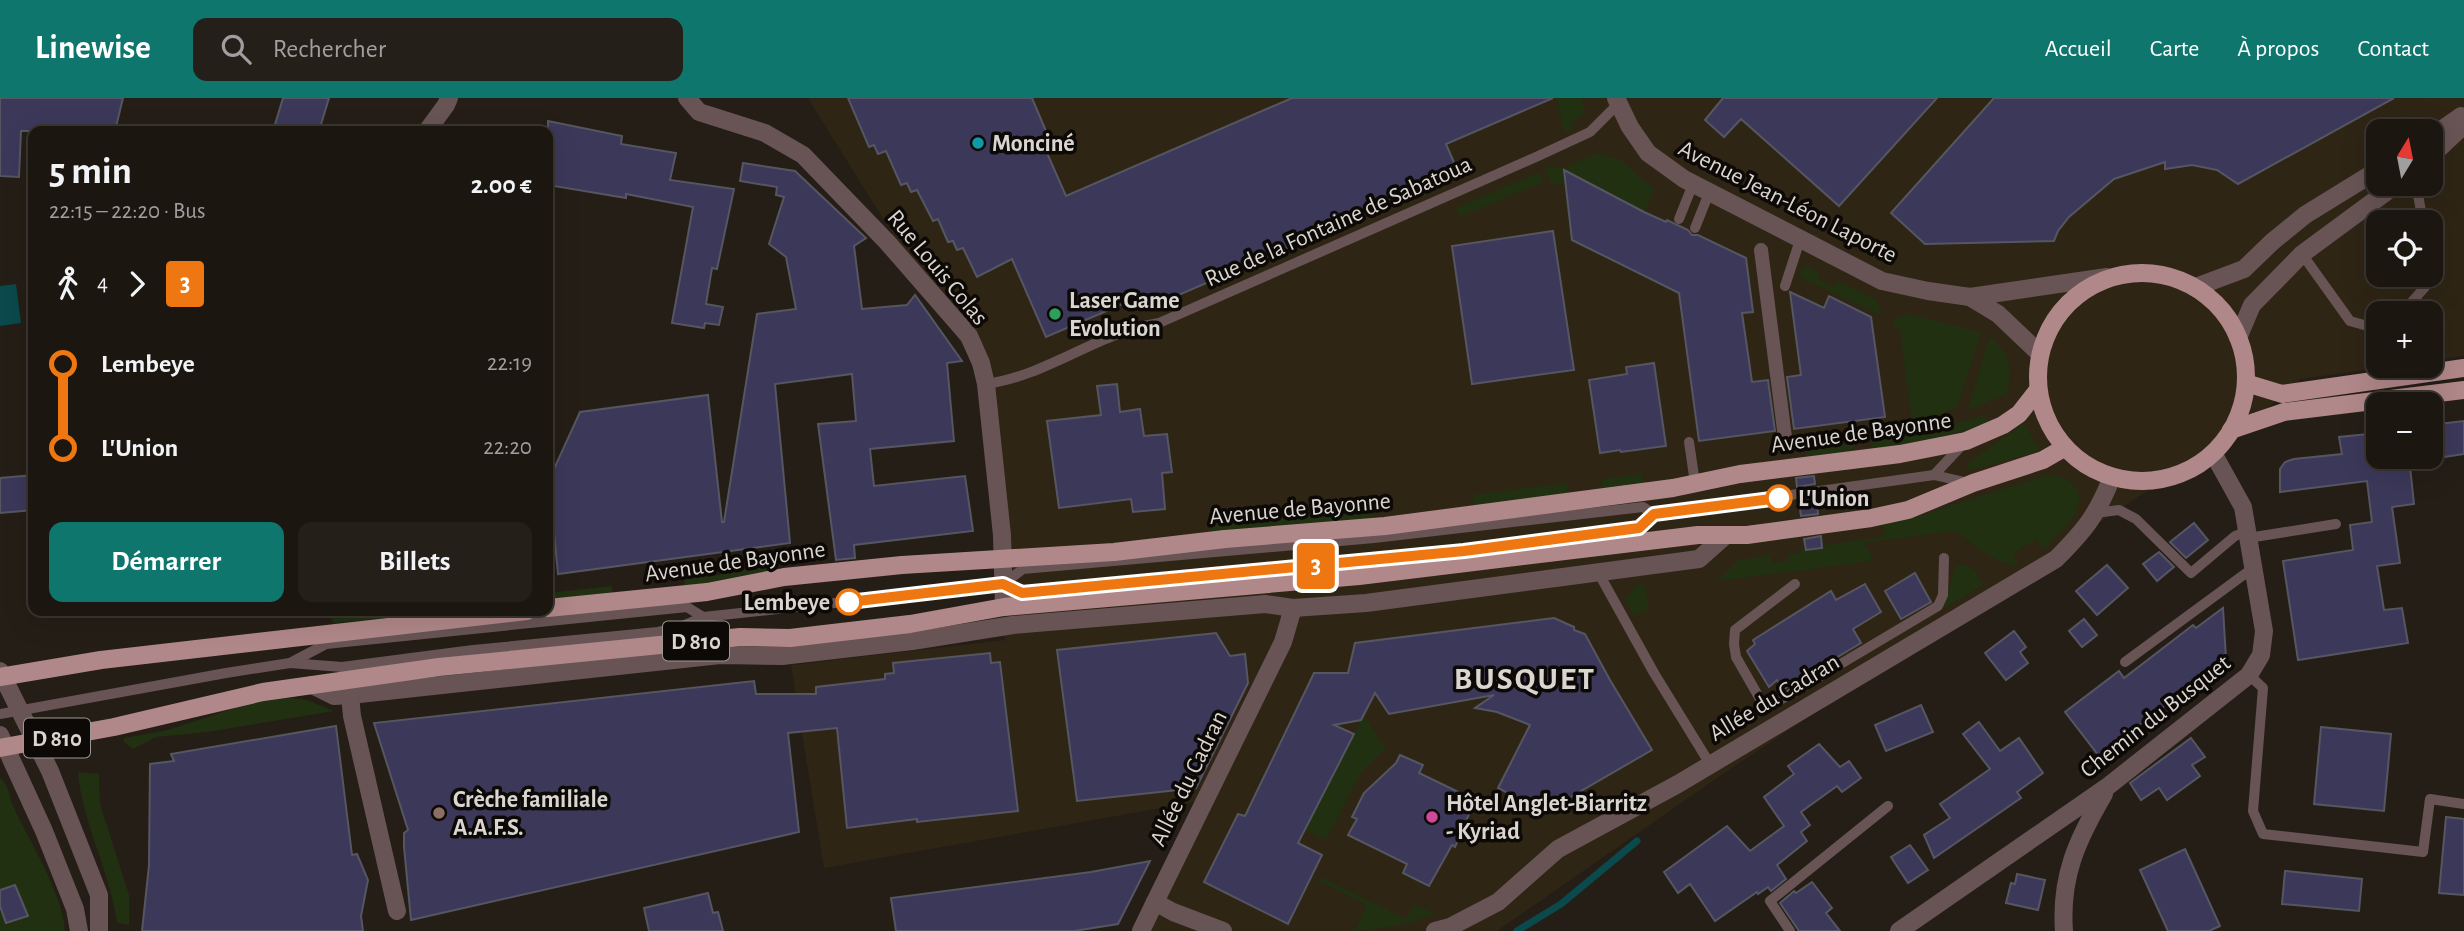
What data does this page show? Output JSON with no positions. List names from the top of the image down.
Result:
{
  "streets": {
    "main road": ["Avenue de Bayonne", "D 810"],
    "street": [
      "Avenue Jean-Léon Laporte",
      "Rue Louis Colas",
      "Allée du Cadran",
      "Chemin du Busquet"
    ],
    "lane": ["Rue de la Fontaine de Sabatoua"]
  },
  "crossings": [
    ["Avenue Jean-Léon Laporte", "Rue de la Fontaine de Sabatoua"],
    ["Avenue Jean-Léon Laporte", "Avenue de Bayonne"],
    ["Avenue Jean-Léon Laporte", "D 810"],
    ["Avenue Jean-Léon Laporte", "Allée du Cadran"],
    ["Avenue Jean-Léon Laporte", "Chemin du Busquet"],
    ["Rue de la Fontaine de Sabatoua", "Rue Louis Colas"],
    ["Rue Louis Colas", "Avenue de Bayonne"],
    ["Rue Louis Colas", "D 810"],
    ["Avenue de Bayonne", "D 810"],
    ["Avenue de Bayonne", "Allée du Cadran"],
    ["Avenue de Bayonne", "Chemin du Busquet"],
    ["D 810", "Allée du Cadran"],
    ["D 810", "Chemin du Busquet"],
    ["Allée du Cadran", "Chemin du Busquet"]
  ],
  "districts": ["BUSQUET"],
  "places": [
    "Monciné",
    "Laser Game Evolution",
    "L'Union",
    "Lembeye",
    "Crèche familiale A.A.F.S.",
    "Hôtel Anglet-Biarritz - Kyriad"
  ],
  "lines": ["bus line 3"],
  "north": "top",
  "page": {
    "header": "Linewise",
    "search": "Rechercher",
    "nav": [
      "Accueil",
      "Carte",
      "À propos",
      "Contact"
    ],
    "on_map": "3",
    "map_buttons": ["+", "−"],
    "heading": ["5 min", "22:15 – 22:20 · Bus", "2.00 €"],
    "legs": ["4", "3"],
    "list": [
      {
        "name": "Lembeye",
        "value": "22:19"
      },
      {
        "name": "L'Union",
        "value": "22:20"
      }
    ],
    "buttons": ["Démarrer", "Billets"]
  }
}
